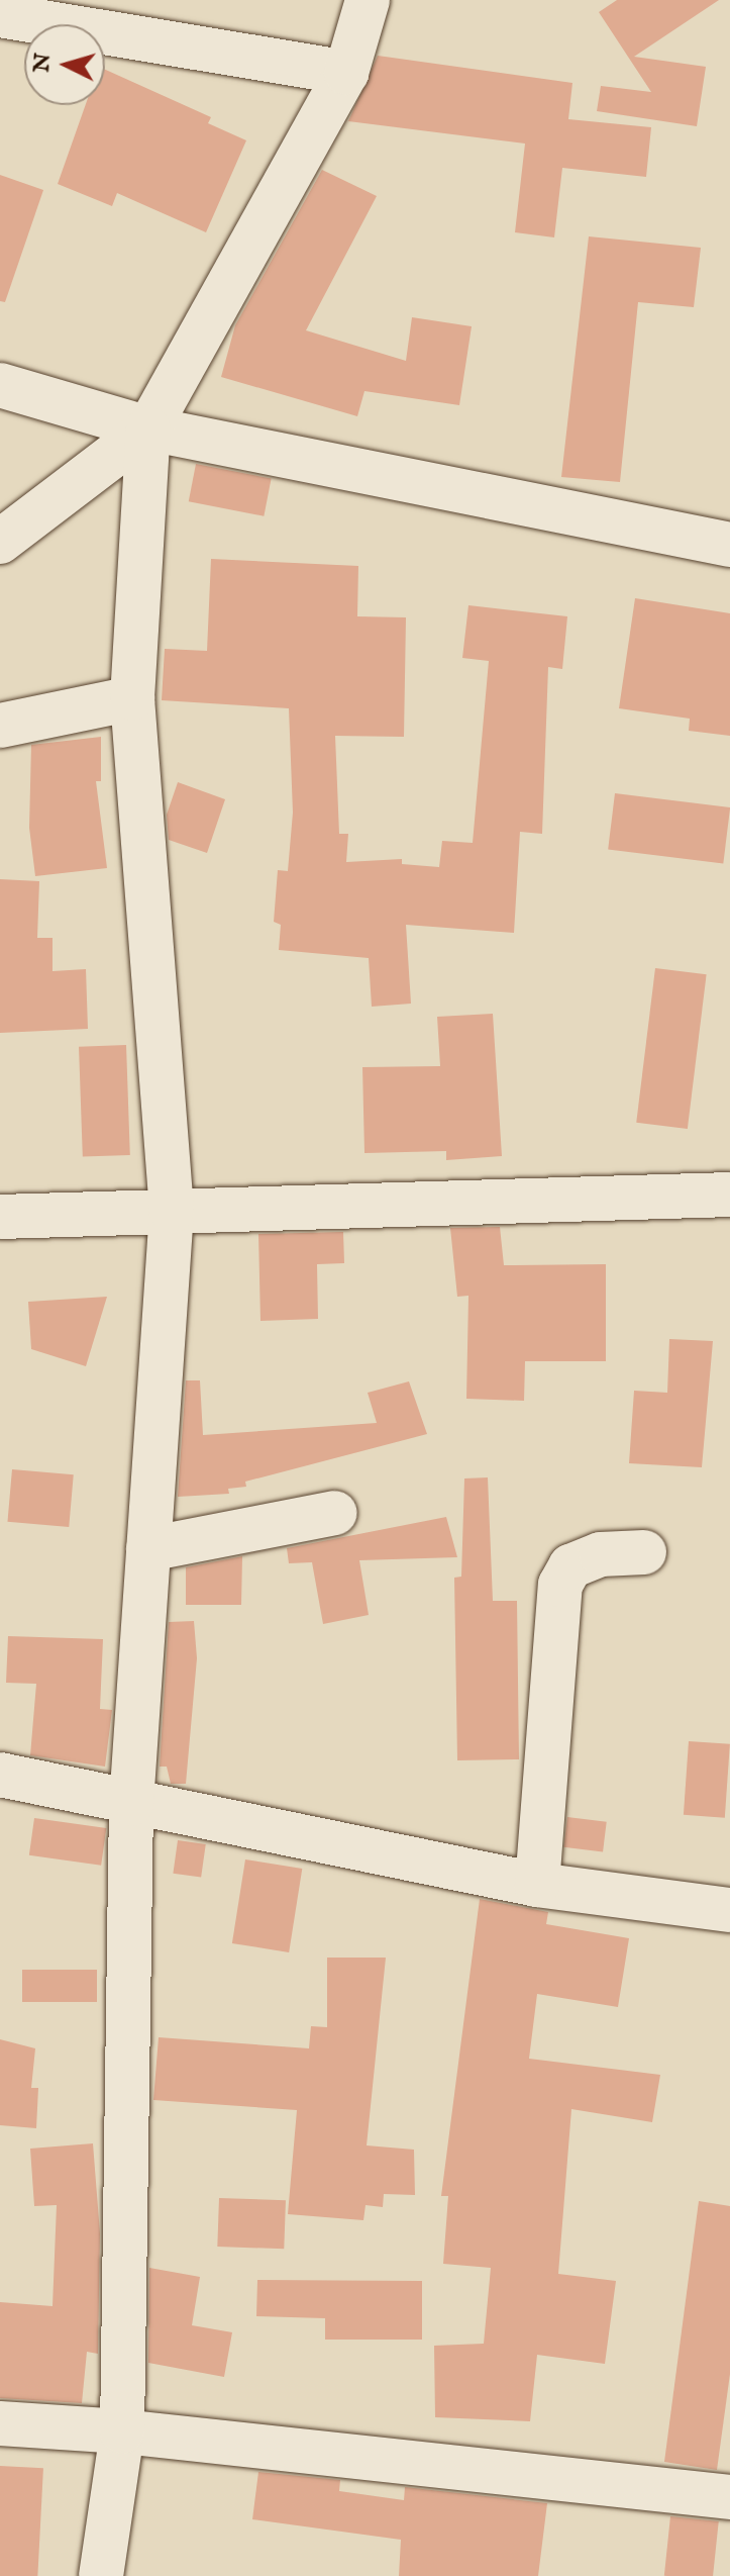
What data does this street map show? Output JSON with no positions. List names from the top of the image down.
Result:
{
  "north": "left"
}
